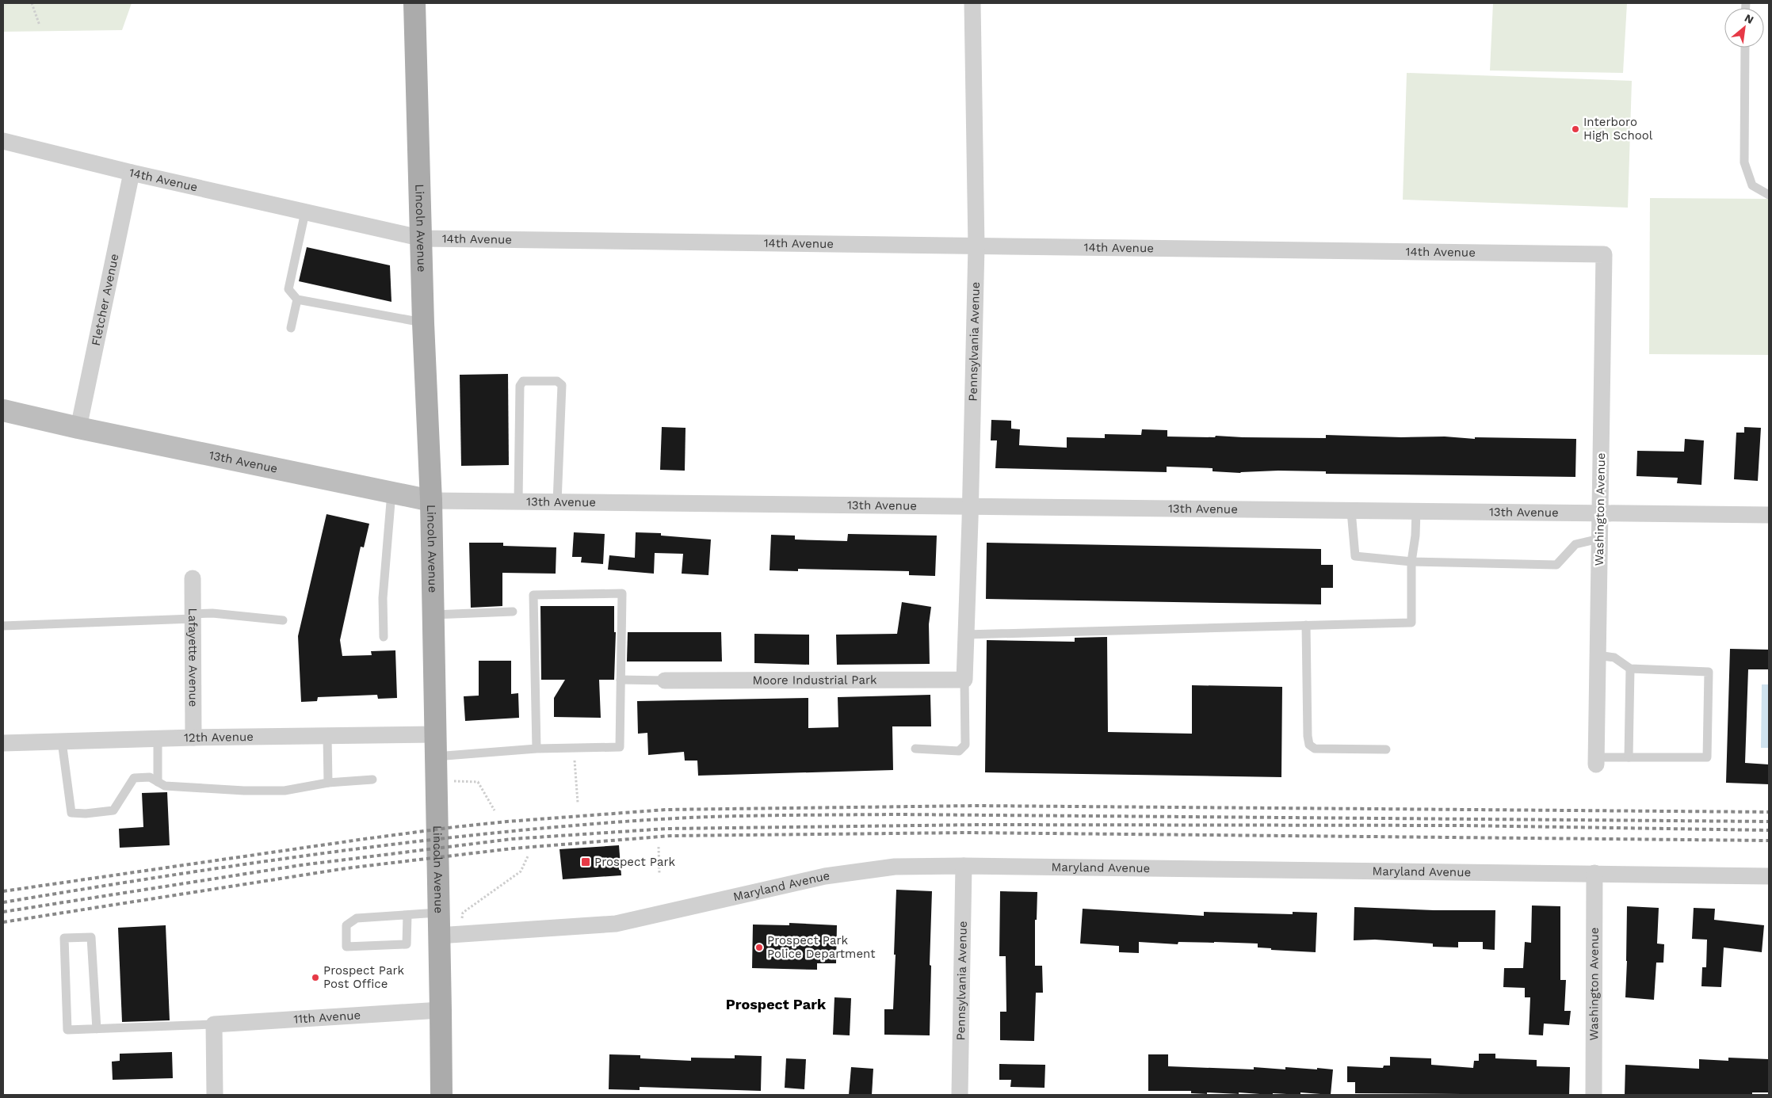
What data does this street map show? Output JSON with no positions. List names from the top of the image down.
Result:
{
  "streets": {
    "main road": ["Lincoln Avenue"],
    "street": [
      "14th Avenue",
      "Fletcher Avenue",
      "Pennsylvania Avenue",
      "13th Avenue",
      "Washington Avenue",
      "Lafayette Avenue",
      "Moore Industrial Park",
      "12th Avenue",
      "Maryland Avenue",
      "11th Avenue"
    ]
  },
  "crossings": [
    ["14th Avenue", "Lincoln Avenue"],
    ["14th Avenue", "Fletcher Avenue"],
    ["14th Avenue", "Pennsylvania Avenue"],
    ["14th Avenue", "Washington Avenue"],
    ["Lincoln Avenue", "13th Avenue"],
    ["Lincoln Avenue", "12th Avenue"],
    ["Lincoln Avenue", "Maryland Avenue"],
    ["Lincoln Avenue", "11th Avenue"],
    ["Fletcher Avenue", "13th Avenue"],
    ["Pennsylvania Avenue", "13th Avenue"],
    ["Pennsylvania Avenue", "Moore Industrial Park"],
    ["Pennsylvania Avenue", "Maryland Avenue"],
    ["13th Avenue", "Washington Avenue"],
    ["Washington Avenue", "Maryland Avenue"],
    ["Lafayette Avenue", "12th Avenue"]
  ],
  "districts": ["Prospect Park"],
  "places": {
    "other": ["Interboro High School", "Prospect Park Police Department", "Prospect Park Post Office"],
    "transit": ["Prospect Park"]
  },
  "north": "top right"
}
